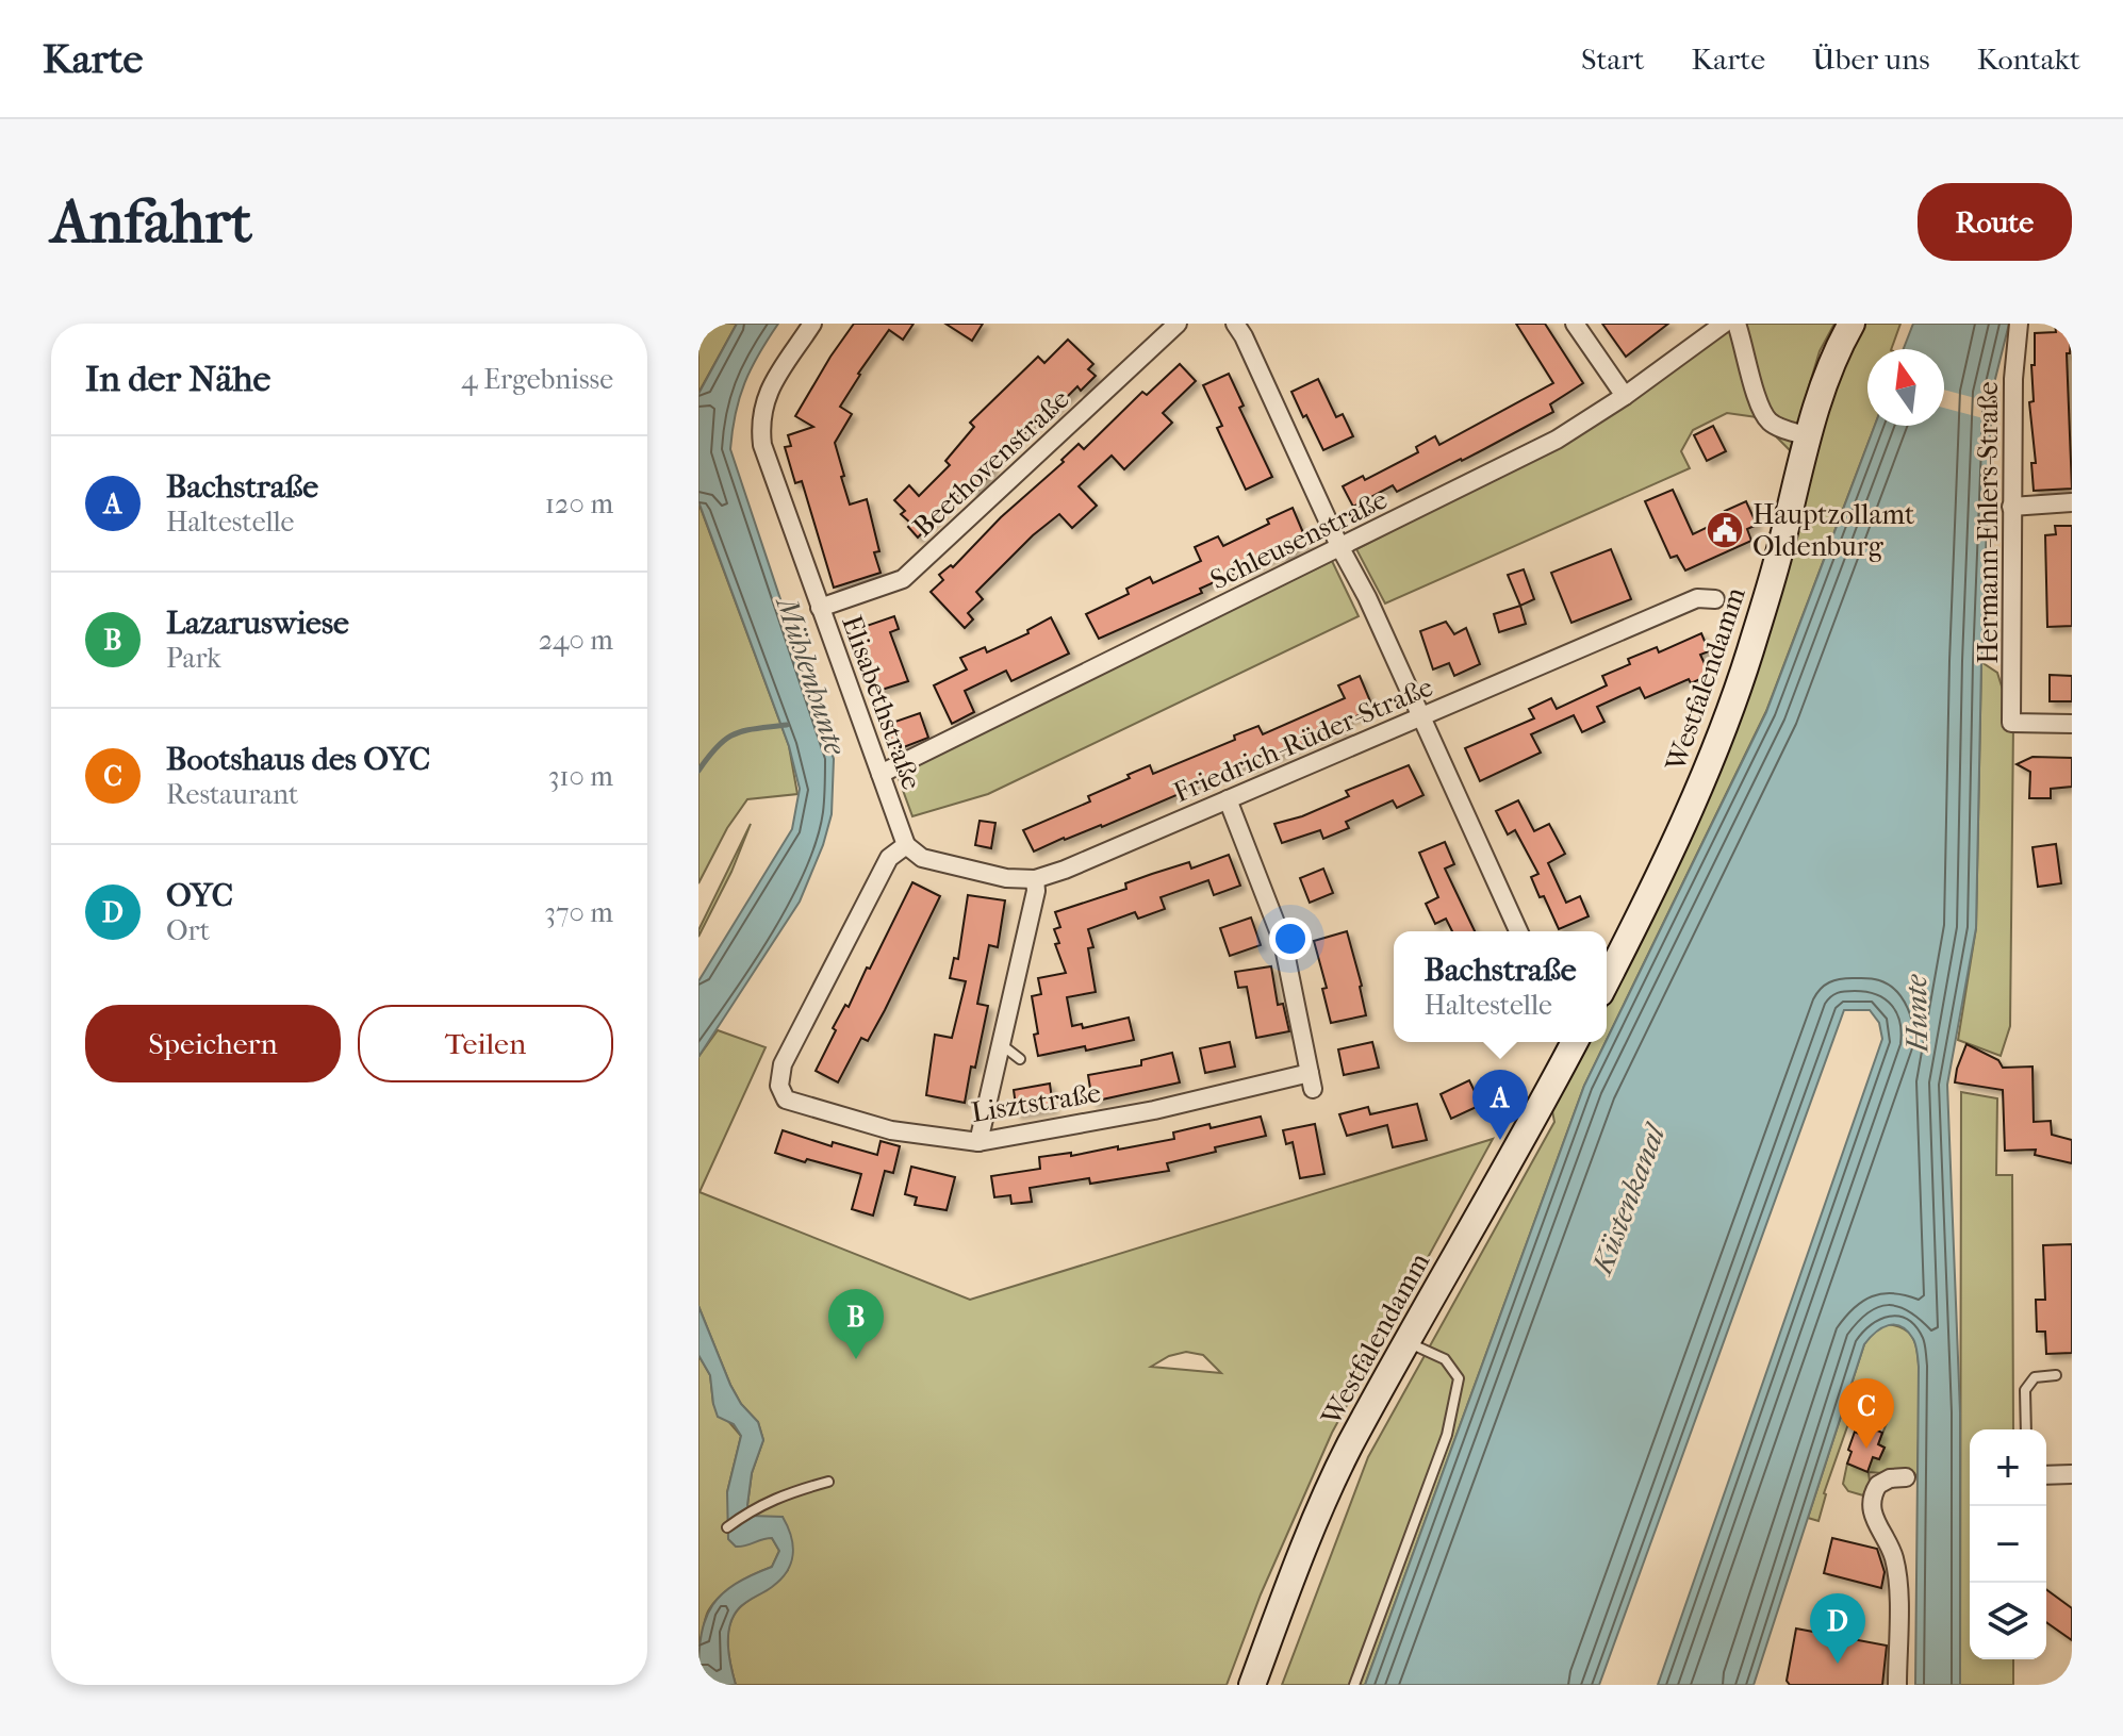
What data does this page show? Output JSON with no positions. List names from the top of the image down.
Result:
{
  "streets": {
    "street": [
      "Beethovenstraße",
      "Hermann-Ehlers-Straße",
      "Schleusenstraße",
      "Westfalendamm",
      "Elisabethstraße",
      "Friedrich-Rüder-Straße",
      "Lisztstraße"
    ]
  },
  "crossings": [
    ["Beethovenstraße", "Elisabethstraße"],
    ["Schleusenstraße", "Elisabethstraße"],
    ["Elisabethstraße", "Friedrich-Rüder-Straße"],
    ["Elisabethstraße", "Lisztstraße"],
    ["Friedrich-Rüder-Straße", "Lisztstraße"]
  ],
  "water": ["Mühlenhunte", "Hunte", "Küstenkanal"],
  "places": {
    "public building": ["Hauptzollamt Oldenburg"]
  },
  "north": "top",
  "page": {
    "header": "Karte",
    "nav": [
      "Start",
      "Karte",
      "Über uns",
      "Kontakt"
    ],
    "buttons": [
      "Route",
      ["Speichern", "Teilen"]
    ],
    "title": "Anfahrt",
    "heading": ["In der Nähe", "4 Ergebnisse"],
    "list": [
      {
        "mark": "A",
        "name": "Bachstraße",
        "note": "Haltestelle",
        "value": "120 m"
      },
      {
        "mark": "B",
        "name": "Lazaruswiese",
        "note": "Park",
        "value": "240 m"
      },
      {
        "mark": "C",
        "name": "Bootshaus des OYC",
        "note": "Restaurant",
        "value": "310 m"
      },
      {
        "mark": "D",
        "name": "OYC",
        "note": "Ort",
        "value": "370 m"
      }
    ],
    "popup": ["Bachstraße", "Haltestelle"],
    "pins": [
      "A",
      "B",
      "C",
      "D"
    ],
    "map_buttons": ["+", "−"]
  }
}
